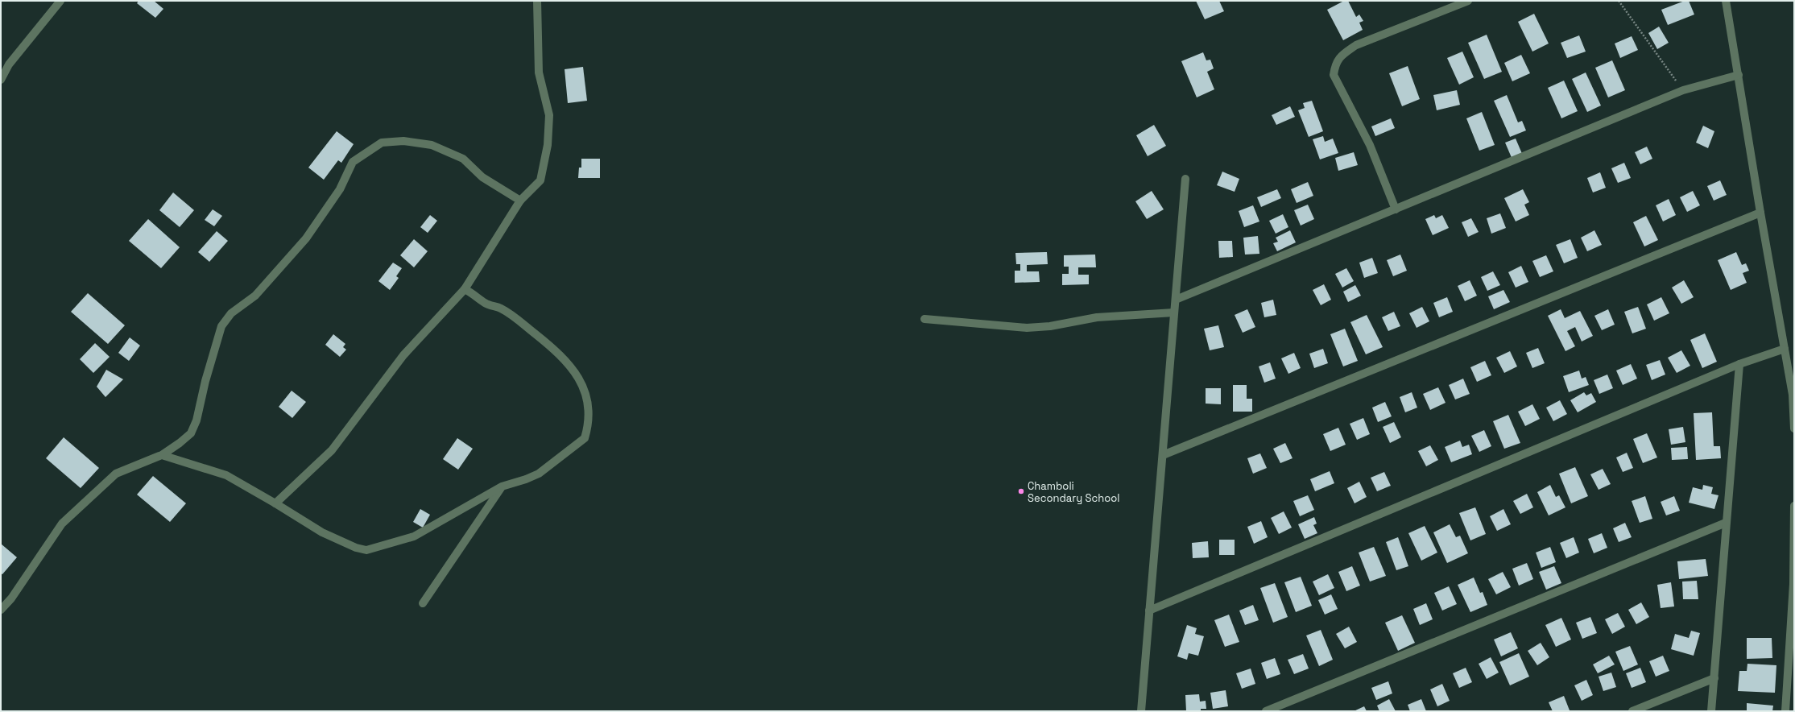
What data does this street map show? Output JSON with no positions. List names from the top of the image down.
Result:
{
  "places": ["Chamboli Secondary School"]
}
